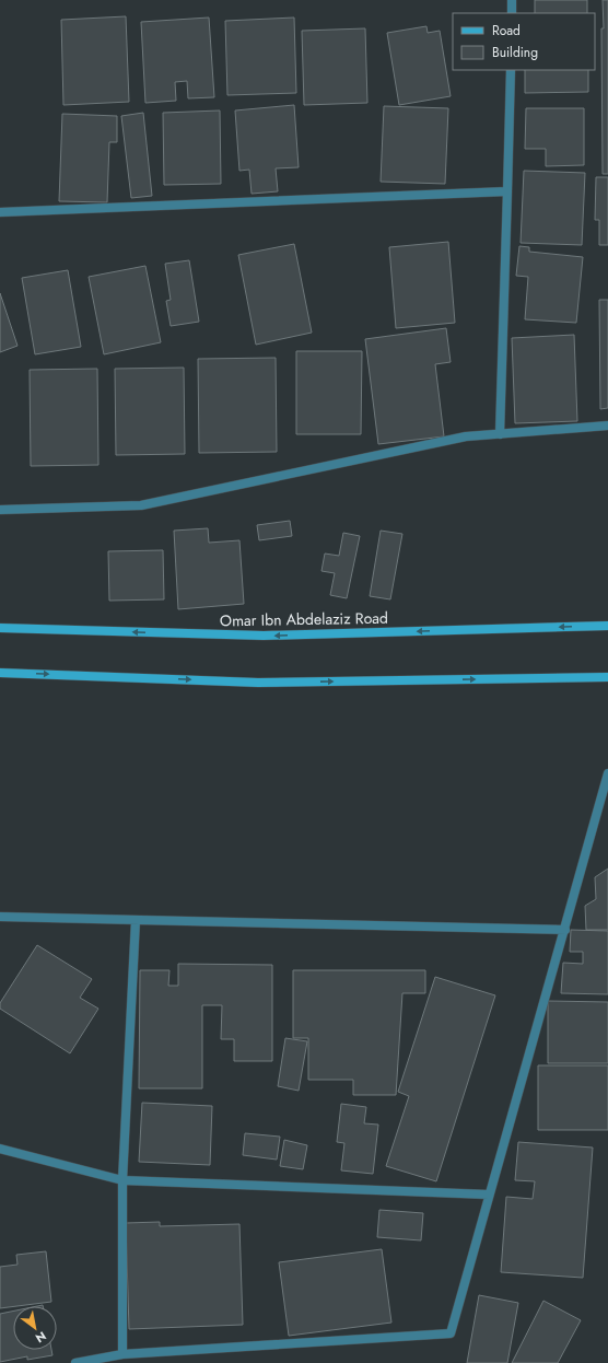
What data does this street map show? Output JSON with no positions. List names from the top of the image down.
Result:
{
  "streets": {
    "main road": ["Omar Ibn Abdelaziz Road"]
  },
  "legend": ["Road", "Building"],
  "north": "bottom right"
}
